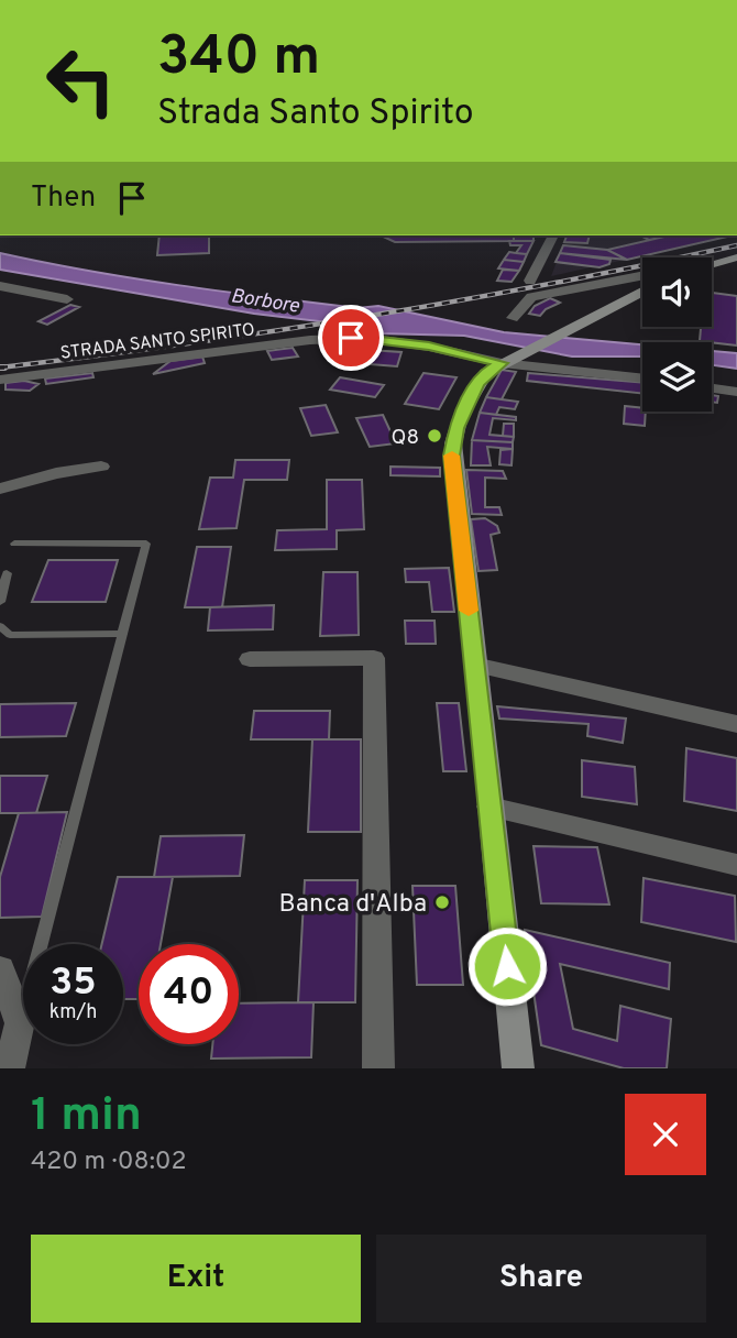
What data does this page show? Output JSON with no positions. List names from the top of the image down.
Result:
{
  "streets": {
    "street": ["STRADA SANTO SPIRITO"]
  },
  "water": ["Borbore"],
  "places": ["Q8", "Banca d'Alba"],
  "page": {
    "turn": ["340 m", "Strada Santo Spirito"],
    "then": "Then",
    "speed": "35 km/h",
    "limit": "40",
    "heading": ["1 min", "420 m · 08:02"],
    "buttons": ["Exit", "Share"]
  }
}
